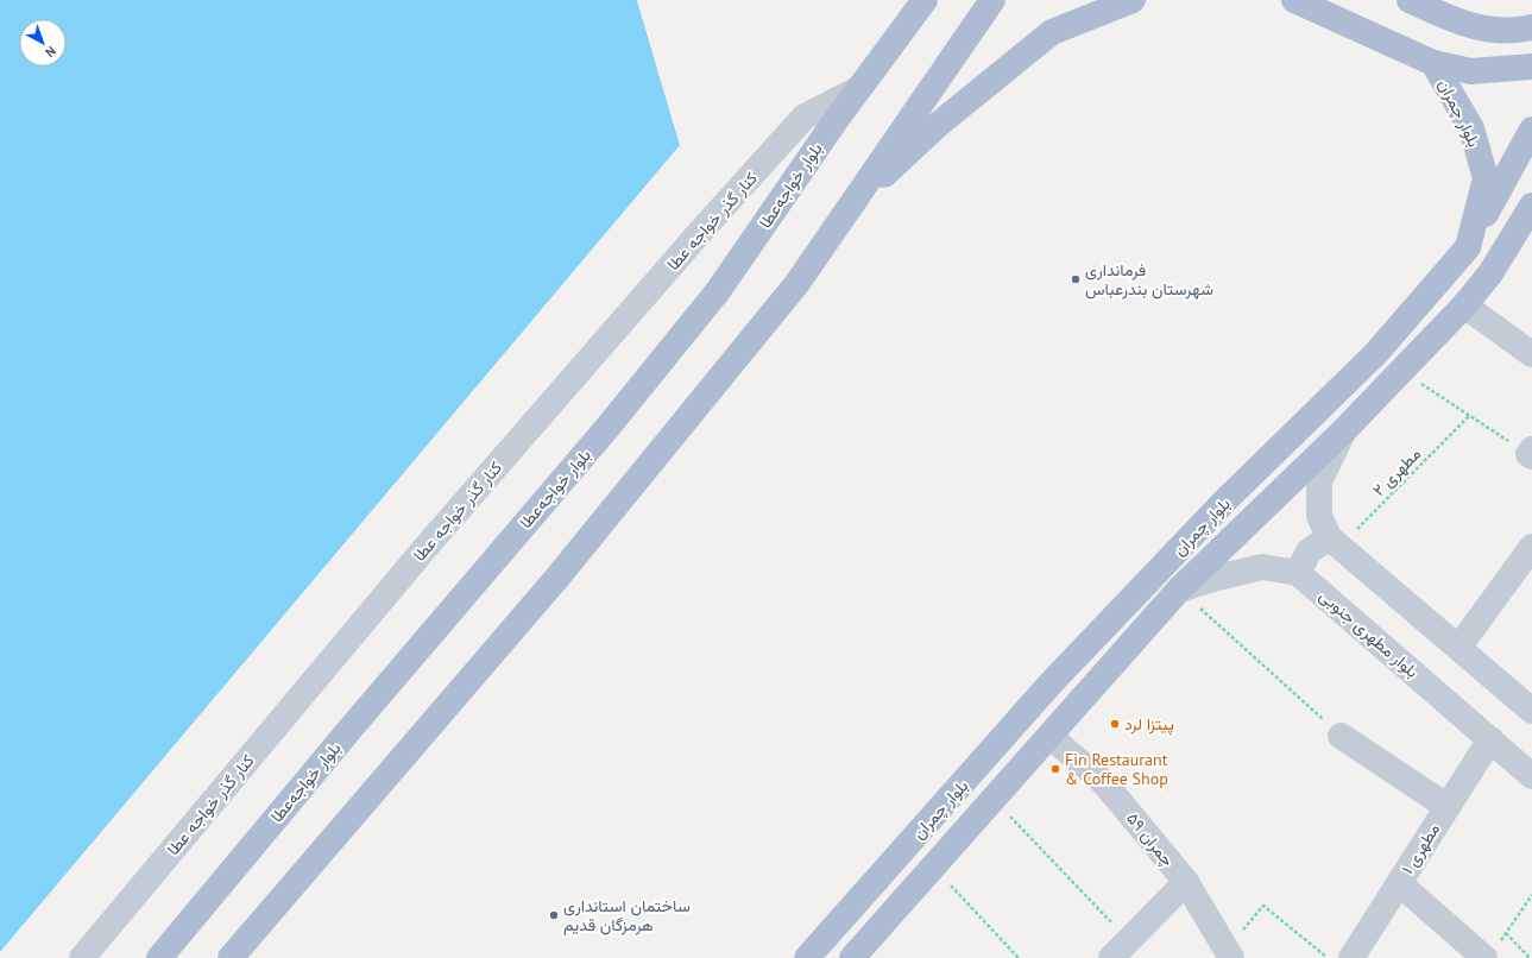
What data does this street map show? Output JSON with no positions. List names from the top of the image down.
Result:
{
  "streets": {
    "main road": ["بلوار چمران", "بلوار خواجه‌عطا"],
    "street": [
      "کنار گذر خواجه عطا",
      "بلوار مطهری جنوبی",
      "چمران ۵۹",
      "مطهری ۱"
    ],
    "path": ["مطهری ۲"]
  },
  "crossings": [
    ["بلوار چمران", "چمران ۵۹"],
    ["بلوار خواجه‌عطا", "کنار گذر خواجه عطا"],
    ["بلوار مطهری جنوبی", "مطهری ۱"]
  ],
  "places": [
    "فرمانداری شهرستان بندرعباس",
    "پیتزا لرد",
    "Fin Restaurant & Coffee Shop",
    "ساختمان استانداری هرمزگان قدیم"
  ],
  "north": "bottom right"
}
